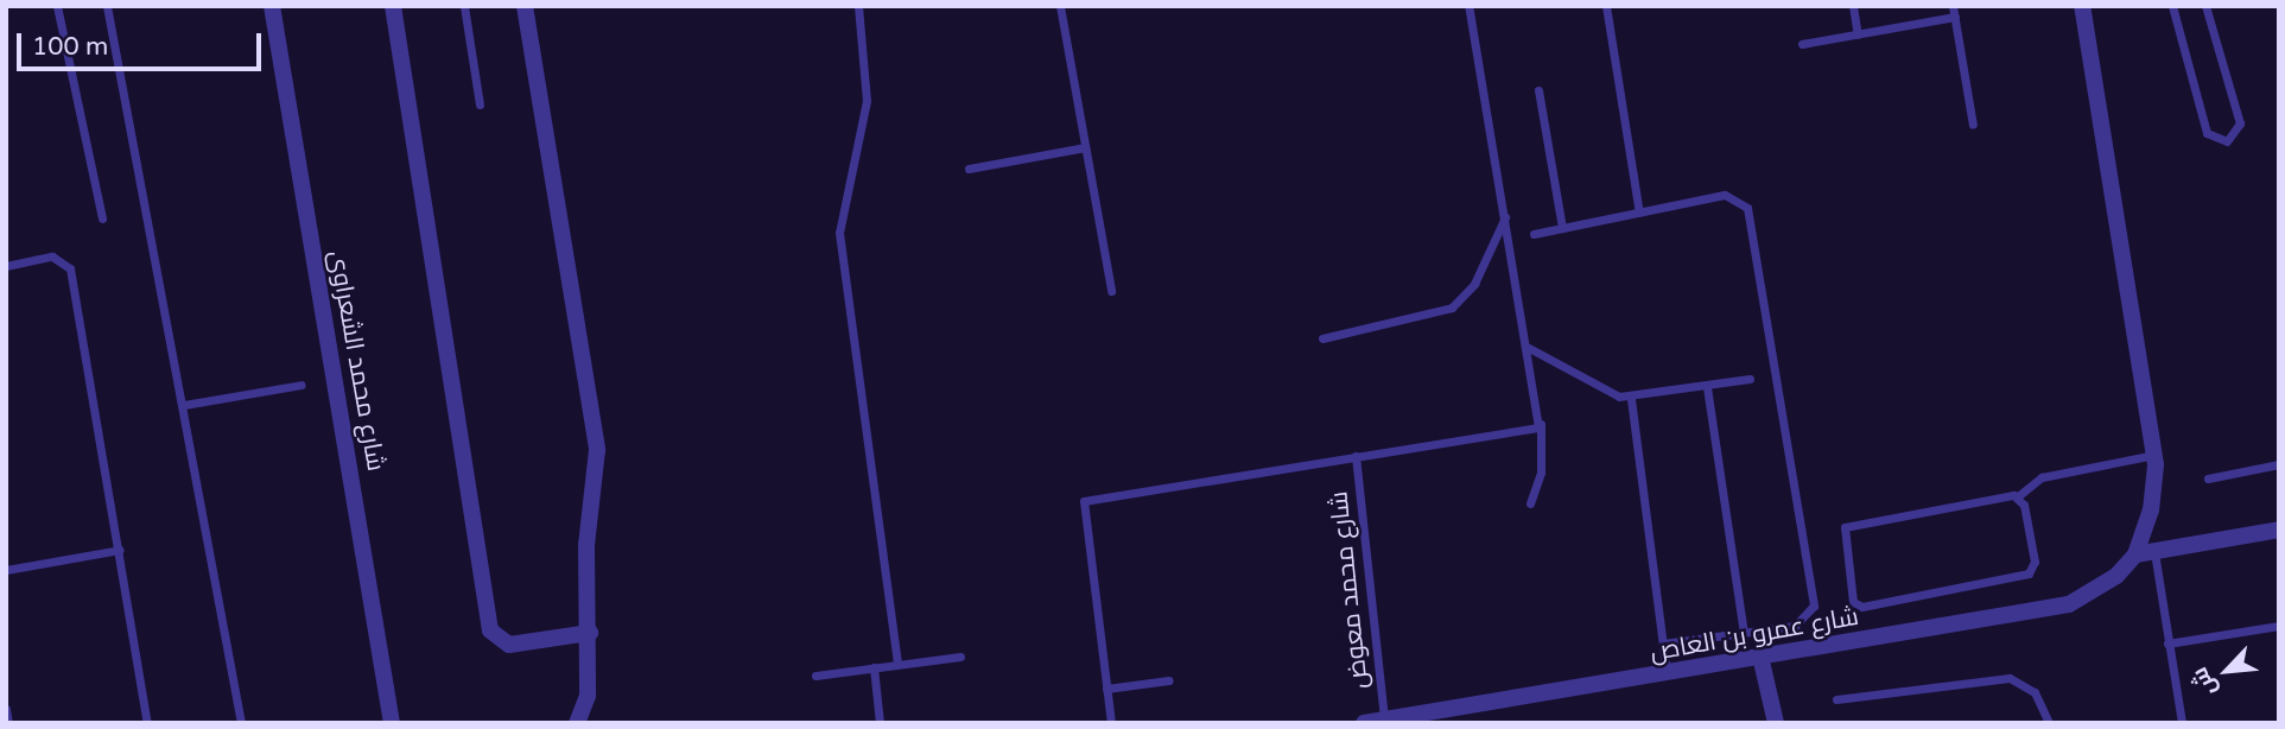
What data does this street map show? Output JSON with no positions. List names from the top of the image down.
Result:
{
  "streets": {
    "street": ["شارع محمد الشعراوى", "شارع عمرو بن العاص"],
    "lane": ["شارع محمد معوض"]
  },
  "crossings": [
    ["شارع محمد معوض", "شارع عمرو بن العاص"]
  ],
  "scale_bar": "100 m",
  "north": "bottom left"
}
